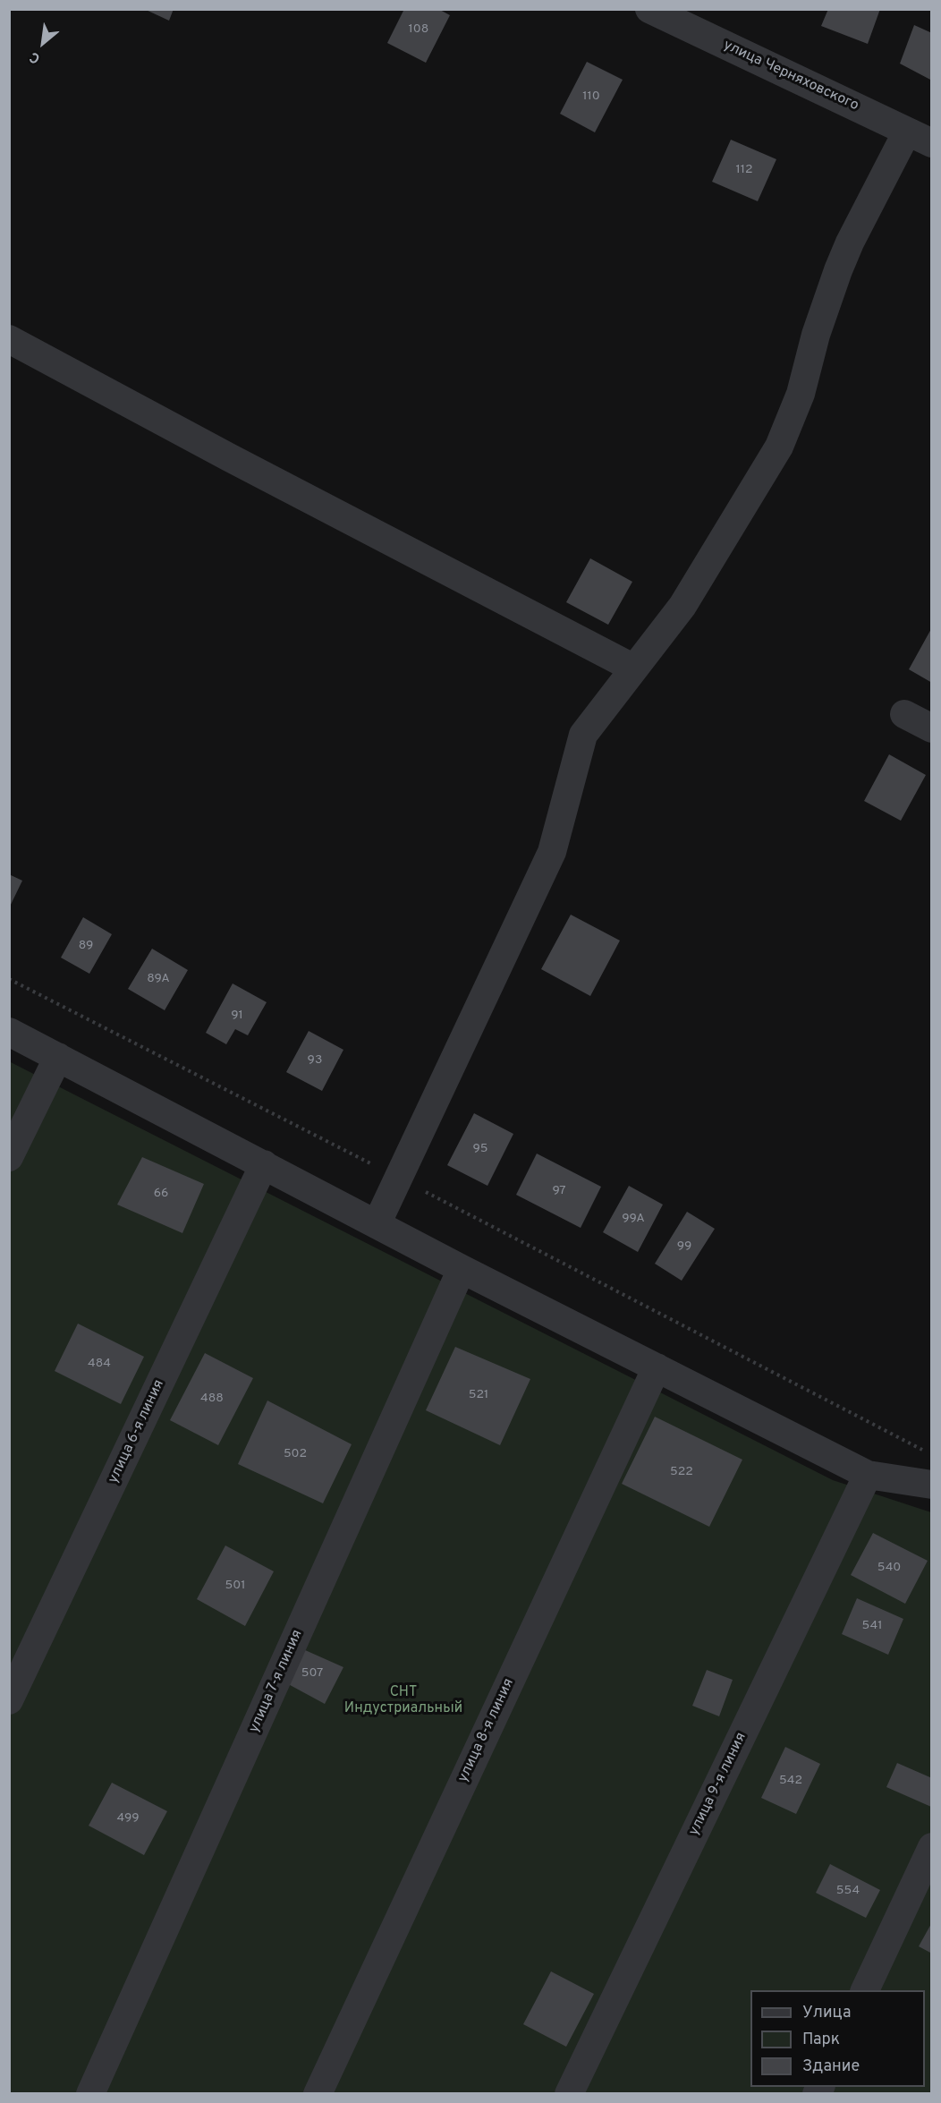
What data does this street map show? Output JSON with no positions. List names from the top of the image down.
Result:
{
  "streets": {
    "street": [
      "улица Черняховского",
      "улица 6-я линия",
      "улица 7-я линия",
      "улица 8-я линия",
      "улица 9-я линия"
    ]
  },
  "parks": ["СНТ Индустриальный"],
  "house_numbers": [
    "108",
    "110",
    "112",
    "89",
    "89А",
    "91",
    "93",
    "95",
    "97",
    "66",
    "99А",
    "99",
    "484",
    "521",
    "488",
    "502",
    "522",
    "540",
    "501",
    "541",
    "507",
    "542",
    "499",
    "554"
  ],
  "legend": ["Улица", "Парк", "Здание"],
  "north": "bottom left"
}
